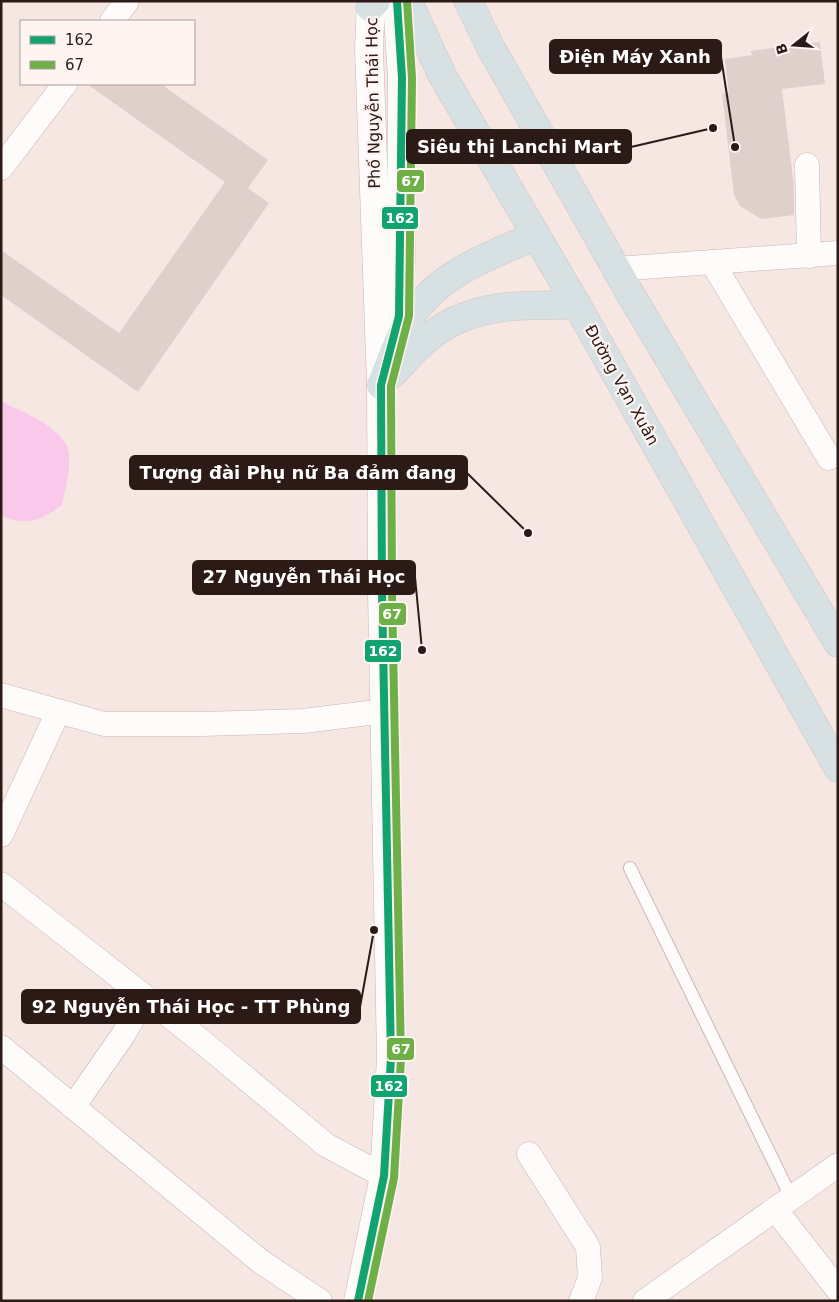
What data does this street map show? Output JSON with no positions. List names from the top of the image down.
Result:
{
  "streets": {
    "highway": ["Đường Vạn Xuân"],
    "main road": ["Phố Nguyễn Thái Học"]
  },
  "places": [
    "Siêu thị Lanchi Mart",
    "Điện Máy Xanh",
    "Tượng đài Phụ nữ Ba đảm đang",
    "27 Nguyễn Thái Học",
    "92 Nguyễn Thái Học - TT Phùng"
  ],
  "lines": ["transit line 162", "transit line 67"],
  "legend": ["162", "67"],
  "north": "left"
}
